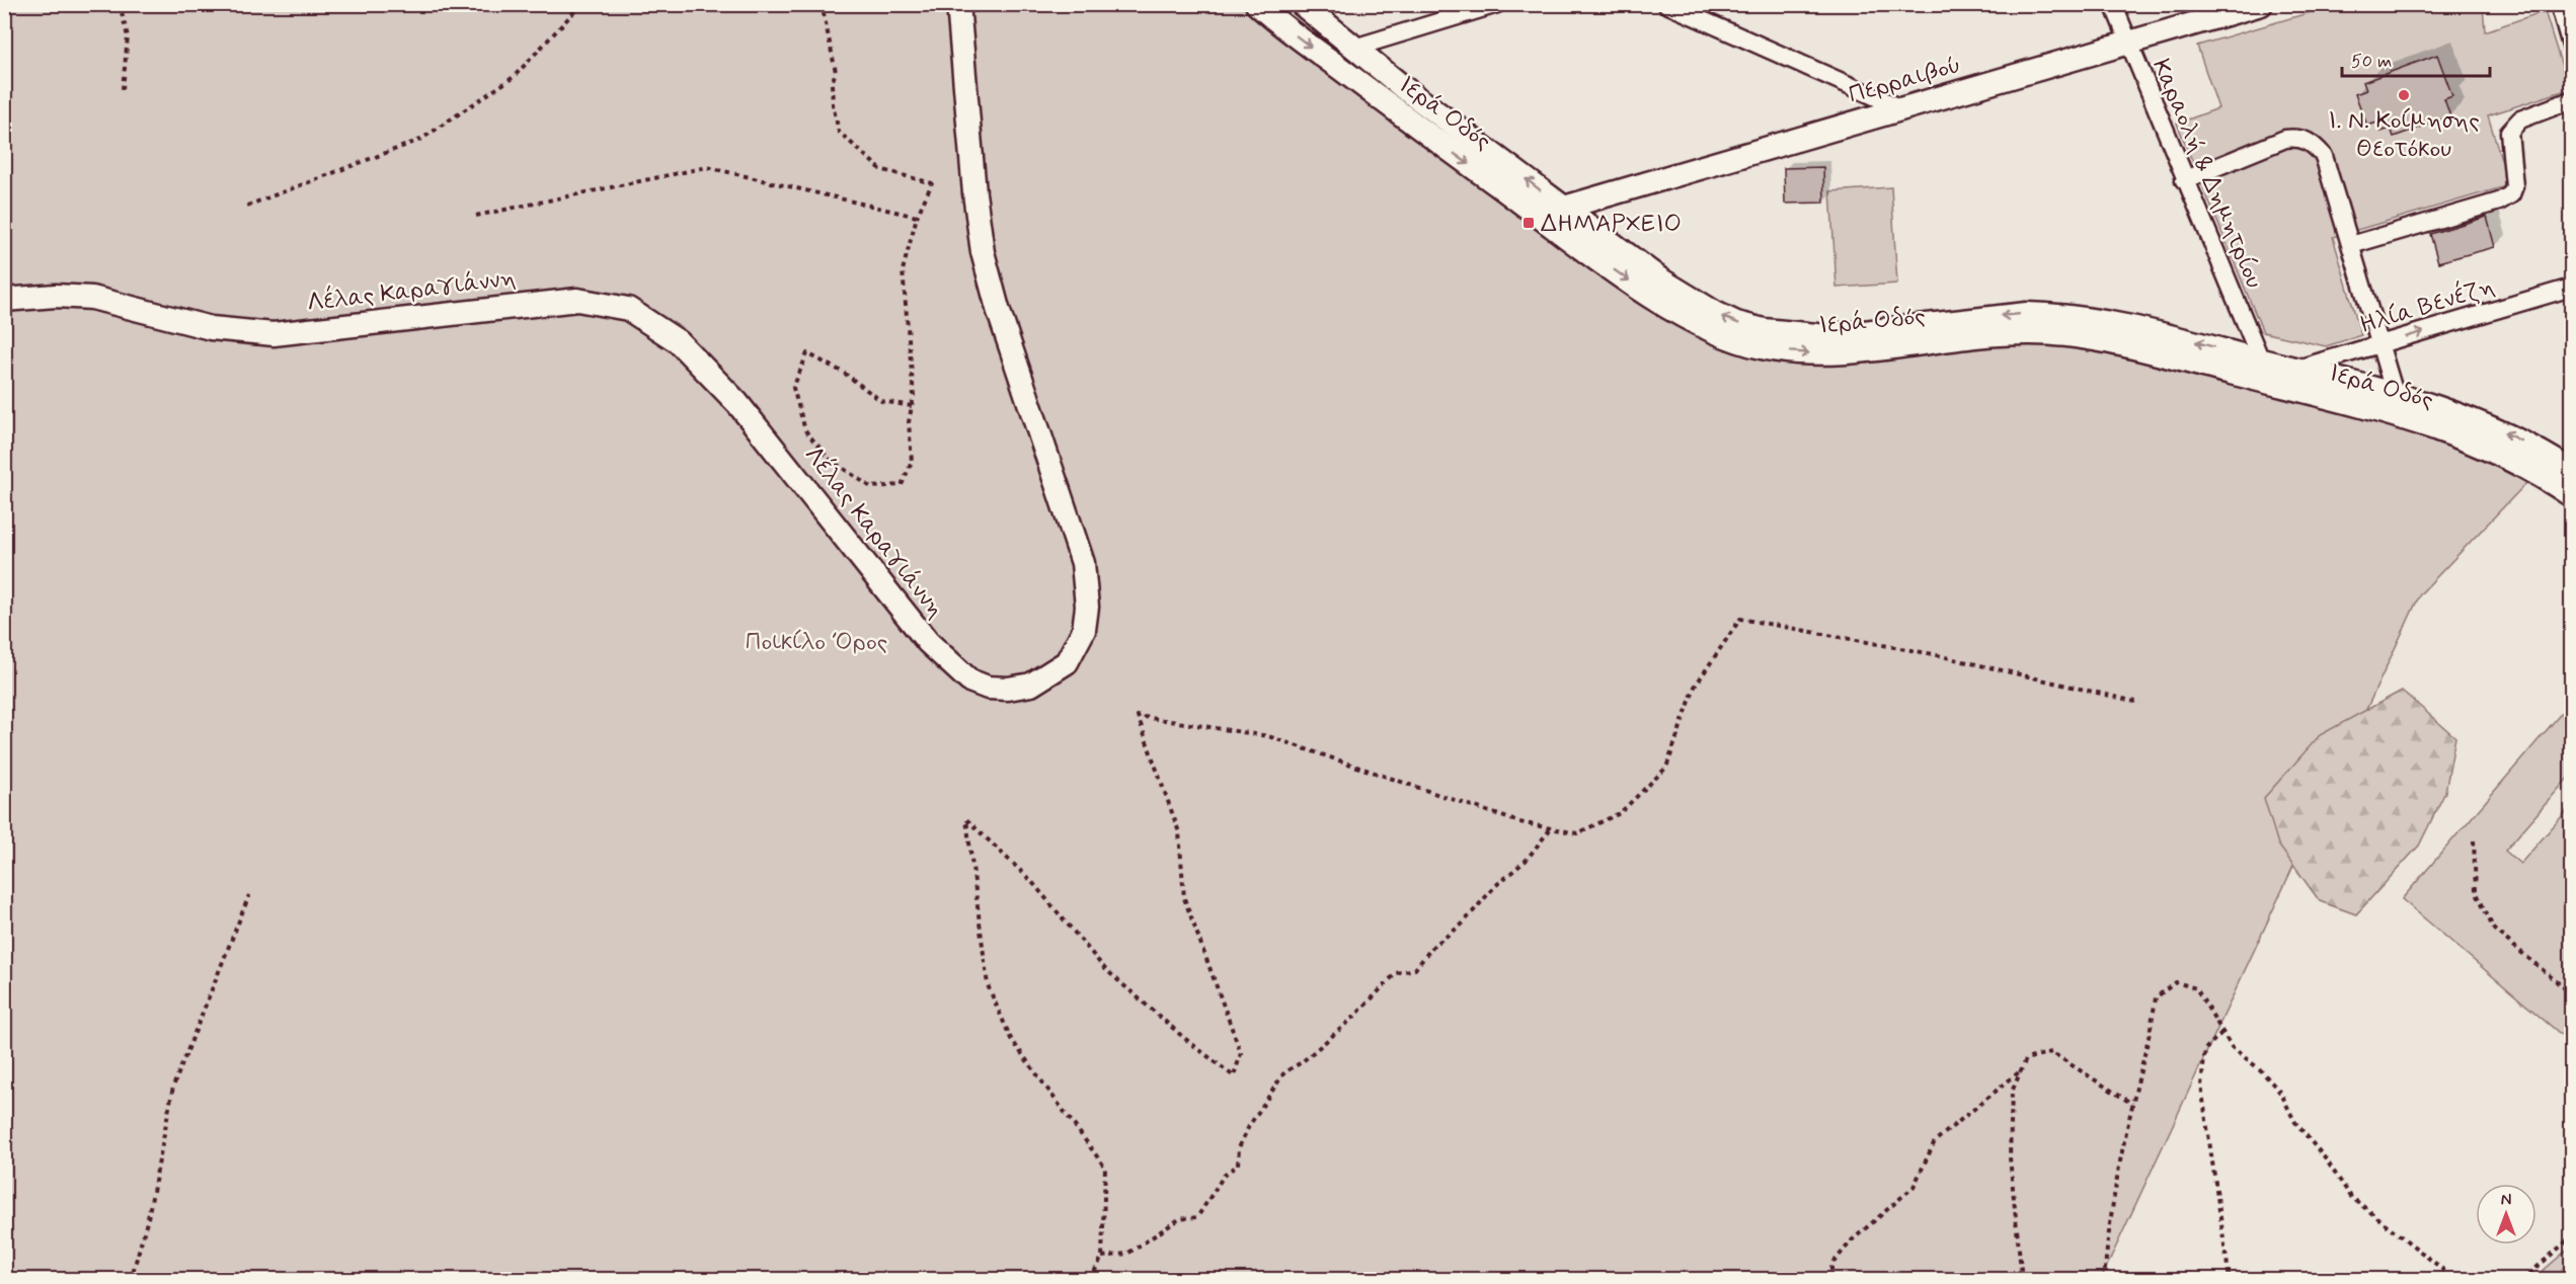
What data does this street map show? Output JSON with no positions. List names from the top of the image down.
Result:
{
  "streets": {
    "main road": ["Περραιβού", "Ιερά Οδός", "Λέλας Καραγιάννη"],
    "street": ["Καραολή & Δημητρίου", "Ηλία Βενέζη"]
  },
  "crossings": [
    ["Περραιβού", "Ιερά Οδός"],
    ["Περραιβού", "Καραολή & Δημητρίου"],
    ["Ιερά Οδός", "Καραολή & Δημητρίου"],
    ["Ιερά Οδός", "Ηλία Βενέζη"]
  ],
  "one_way": ["Ηλία Βενέζη"],
  "parks": ["Ποικίλο Όρος"],
  "places": {
    "other": ["Ι. Ν. Κοίμησης Θεοτόκου"],
    "transit": ["ΔΗΜΑΡΧΕΙΟ"]
  },
  "scale_bar": "50 m",
  "north": "top"
}
